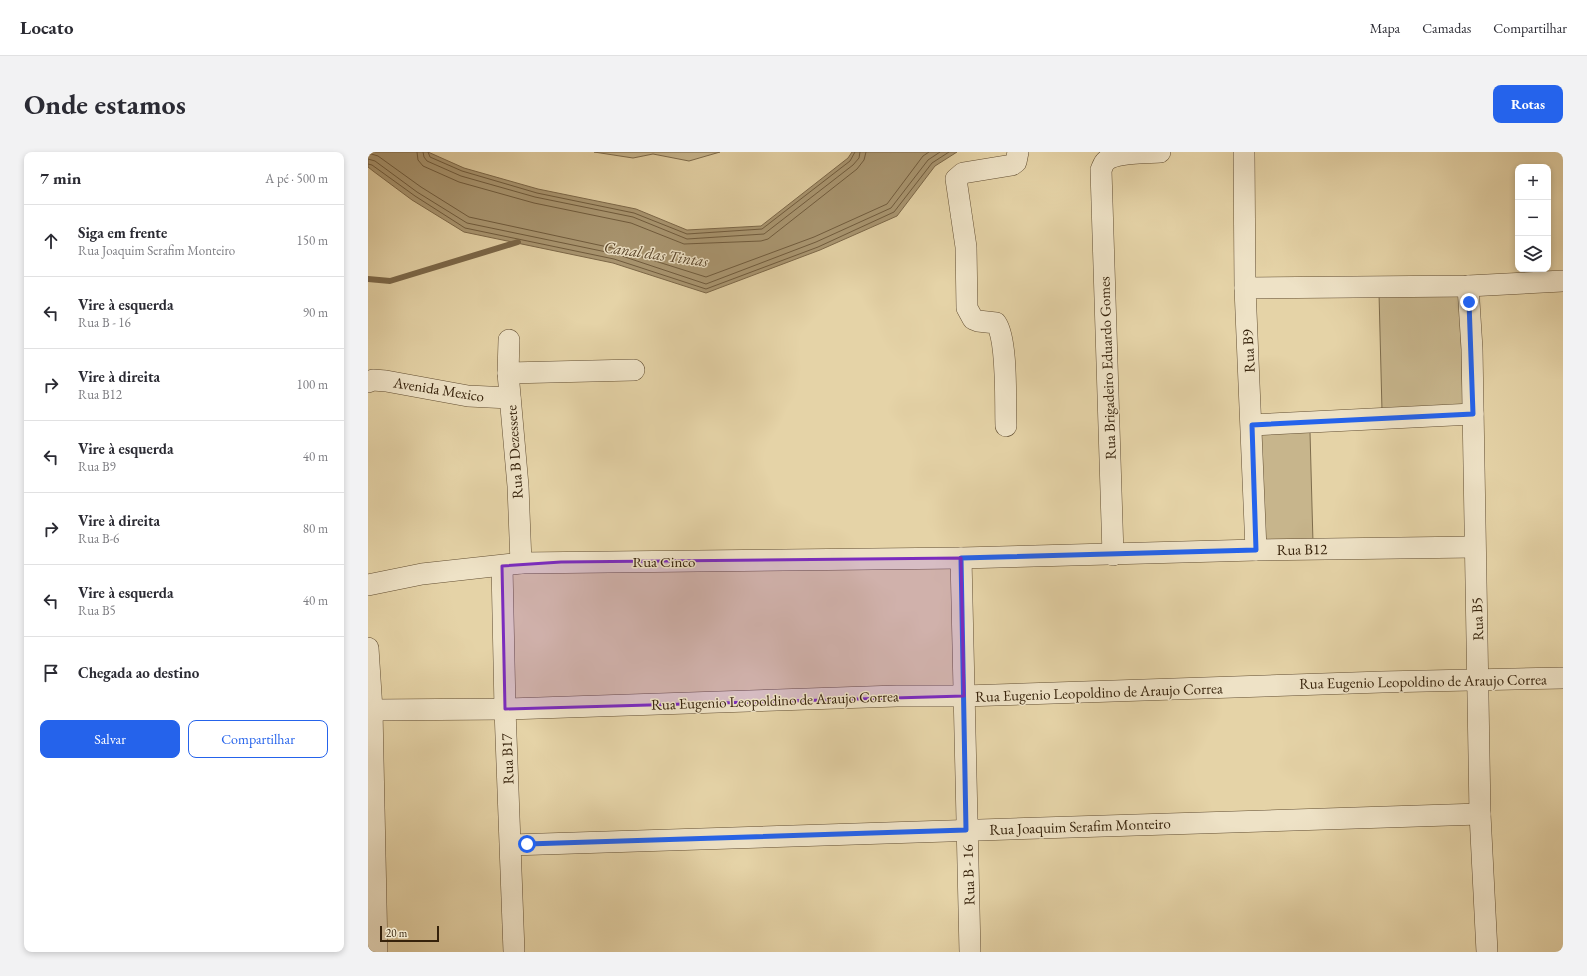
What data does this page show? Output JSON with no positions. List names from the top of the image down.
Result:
{
  "streets": {
    "street": [
      "Rua B9",
      "Rua Brigadeiro Eduardo Gomes",
      "Avenida Mexico",
      "Rua B Dezessete",
      "Rua B12",
      "Rua Cinco",
      "Rua B5",
      "Rua Eugenio Leopoldino de Araujo Correa",
      "Rua B17",
      "Rua Joaquim Serafim Monteiro",
      "Rua B - 16"
    ]
  },
  "crossings": [
    ["Rua B9", "Rua B12"],
    ["Rua Brigadeiro Eduardo Gomes", "Rua B12"],
    ["Avenida Mexico", "Rua B Dezessete"],
    ["Rua B Dezessete", "Rua Cinco"],
    ["Rua B Dezessete", "Rua B17"],
    ["Rua B12", "Rua Cinco"],
    ["Rua B12", "Rua B5"],
    ["Rua B12", "Rua B - 16"],
    ["Rua Cinco", "Rua B17"],
    ["Rua Cinco", "Rua B - 16"],
    ["Rua B5", "Rua Eugenio Leopoldino de Araujo Correa"],
    ["Rua B5", "Rua Joaquim Serafim Monteiro"],
    ["Rua Eugenio Leopoldino de Araujo Correa", "Rua B17"],
    ["Rua Eugenio Leopoldino de Araujo Correa", "Rua B - 16"],
    ["Rua B17", "Rua Joaquim Serafim Monteiro"],
    ["Rua Joaquim Serafim Monteiro", "Rua B - 16"]
  ],
  "water": ["Canal das Tintas"],
  "scale_bar": "20 m",
  "page": {
    "header": "Locato",
    "nav": ["Mapa", "Camadas", "Compartilhar"],
    "buttons": [
      "Rotas",
      ["Salvar", "Compartilhar"]
    ],
    "title": "Onde estamos",
    "heading": ["7 min", "A pé · 500 m"],
    "map_buttons": ["+", "−"],
    "list": [
      ["Siga em frente", "Rua Joaquim Serafim Monteiro", "150 m"],
      ["Vire à esquerda", "Rua B - 16", "90 m"],
      ["Vire à direita", "Rua B12", "100 m"],
      ["Vire à esquerda", "Rua B9", "40 m"],
      ["Vire à direita", "Rua B-6", "80 m"],
      ["Vire à esquerda", "Rua B5", "40 m"],
      "Chegada ao destino"
    ],
    "scale": "20 m"
  }
}
